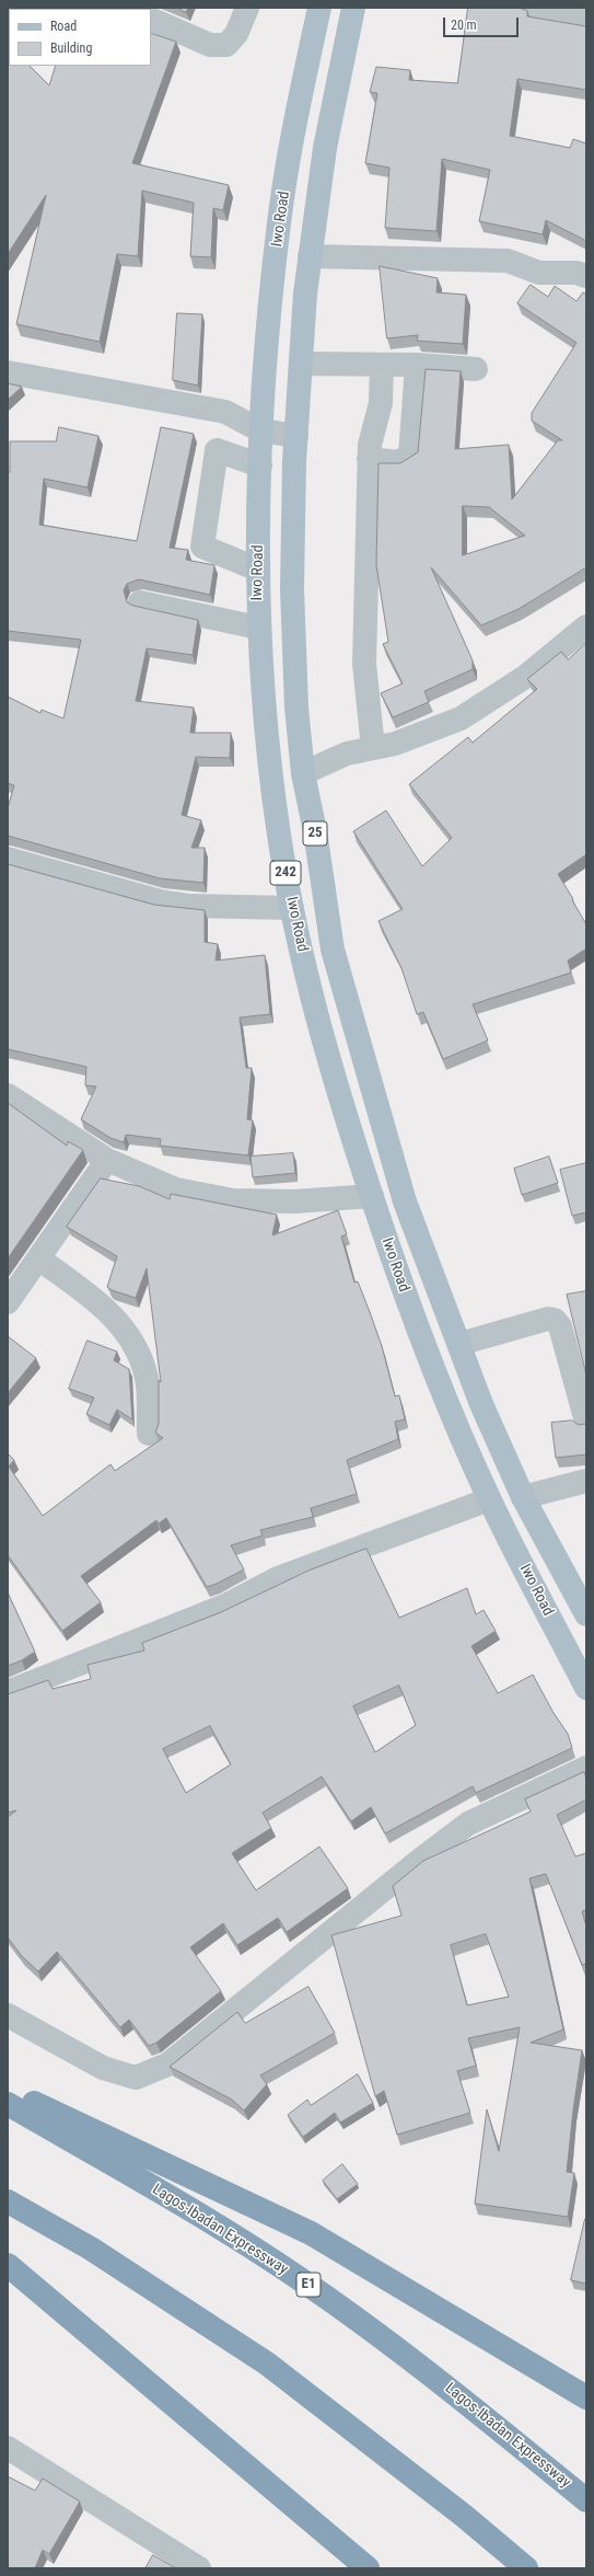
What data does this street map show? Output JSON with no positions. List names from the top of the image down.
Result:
{
  "streets": {
    "highway": ["Lagos-Ibadan Expressway", "E1"],
    "main road": ["Iwo Road", "25", "242"]
  },
  "legend": ["Road", "Building"],
  "scale_bar": "20 m"
}
